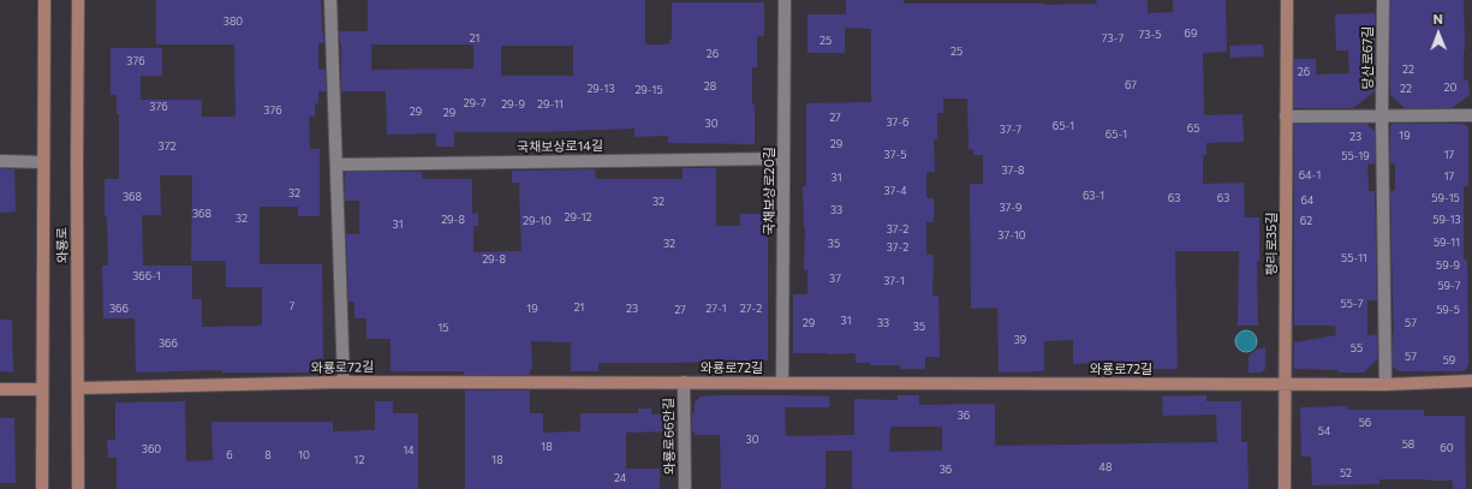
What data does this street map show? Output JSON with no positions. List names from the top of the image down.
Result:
{
  "streets": {
    "street": [
      "당산로67길",
      "국채보상로14길",
      "국채보상로20길",
      "평리로35길",
      "와룡로",
      "와룡로72길",
      "와룡로66안길"
    ]
  },
  "crossings": [
    ["국채보상로14길", "국채보상로20길"],
    ["국채보상로20길", "와룡로72길"],
    ["평리로35길", "와룡로72길"],
    ["와룡로", "와룡로72길"],
    ["와룡로72길", "와룡로66안길"]
  ],
  "house_numbers": [
    "380",
    "69",
    "73-5",
    "21",
    "73-7",
    "25",
    "25",
    "26",
    "376",
    "22",
    "26",
    "67",
    "28",
    "20",
    "29-13",
    "22",
    "29-15",
    "29-7",
    "29-9",
    "29-11",
    "376",
    "376",
    "29",
    "29",
    "27",
    "37-6",
    "30",
    "65-1",
    "65",
    "37-7",
    "65-1",
    "19",
    "23",
    "29",
    "372",
    "37-5",
    "17",
    "55-19",
    "37-8",
    "64-1",
    "17",
    "31",
    "37-4",
    "32",
    "63-1",
    "368",
    "63",
    "63",
    "59-15",
    "64",
    "32",
    "37-9",
    "33",
    "368",
    "29-12",
    "32",
    "29-8",
    "59-13",
    "29-10",
    "62",
    "31",
    "37-2",
    "37-10",
    "59-11",
    "32",
    "35",
    "37-2",
    "55-11",
    "29-8",
    "59-9",
    "366-1",
    "37",
    "37-1",
    "59-7",
    "55-7",
    "7",
    "21",
    "366",
    "19",
    "23",
    "27-1",
    "27-2",
    "27",
    "59-5",
    "31",
    "29",
    "33",
    "57",
    "35",
    "15",
    "39",
    "366",
    "55",
    "57",
    "59",
    "36",
    "56",
    "54",
    "30",
    "58",
    "18",
    "60",
    "360",
    "14",
    "6",
    "8",
    "10",
    "12",
    "18",
    "48",
    "36",
    "52",
    "24"
  ],
  "north": "top"
}
